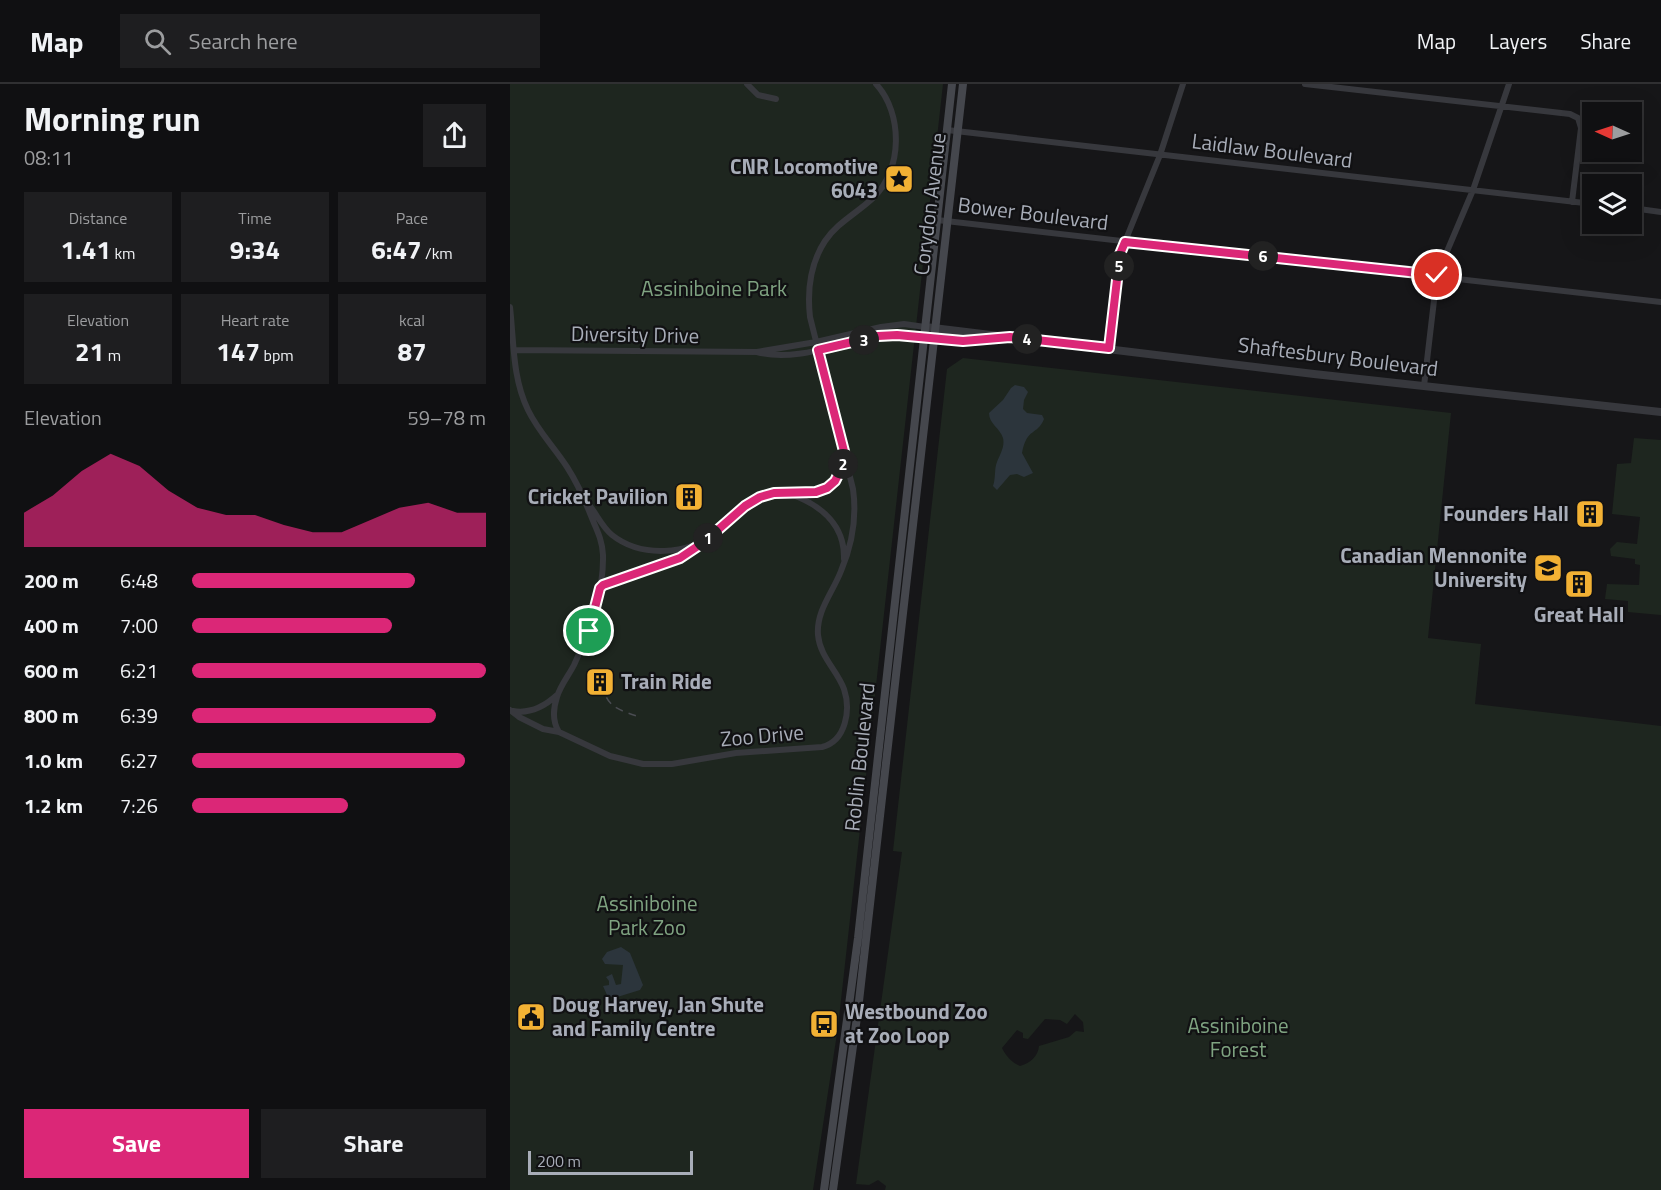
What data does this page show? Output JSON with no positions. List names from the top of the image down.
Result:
{
  "streets": {
    "main road": ["Corydon Avenue", "Roblin Boulevard"],
    "street": [
      "Laidlaw Boulevard",
      "Bower Boulevard",
      "Diversity Drive",
      "Shaftesbury Boulevard",
      "Zoo Drive"
    ]
  },
  "crossings": [
    ["Laidlaw Boulevard", "Corydon Avenue"],
    ["Corydon Avenue", "Bower Boulevard"],
    ["Corydon Avenue", "Diversity Drive"],
    ["Corydon Avenue", "Shaftesbury Boulevard"],
    ["Corydon Avenue", "Roblin Boulevard"],
    ["Diversity Drive", "Shaftesbury Boulevard"],
    ["Diversity Drive", "Zoo Drive"],
    ["Diversity Drive", "Roblin Boulevard"],
    ["Shaftesbury Boulevard", "Roblin Boulevard"]
  ],
  "parks": ["Assiniboine Park", "Assiniboine Park Zoo", "Assiniboine Forest"],
  "places": {
    "place": ["CNR Locomotive 6043"],
    "building": [
      "Cricket Pavilion",
      "Founders Hall",
      "Great Hall",
      "Train Ride"
    ],
    "school or university": ["Canadian Mennonite University"],
    "public building": ["Doug Harvey, Jan Shute and Family Centre"],
    "bus stop": ["Westbound Zoo at Zoo Loop"]
  },
  "scale_bar": "200 m",
  "north": "left",
  "page": {
    "header": "Map",
    "search": "Search here",
    "nav": ["Map", "Layers", "Share"],
    "heading": ["Morning run", "08:11"],
    "stats": [
      ["Distance", "1.41 km"],
      ["Time", "9:34"],
      ["Pace", "6:47 /km"],
      ["Elevation", "21 m"],
      ["Heart rate", "147 bpm"],
      ["kcal", "87"]
    ],
    "pins": [
      "6",
      "5",
      "4",
      "3",
      "2",
      "1"
    ],
    "chart": ["Elevation", "59–78 m"],
    "list": [
      {
        "name": "200 m",
        "note": "6:48"
      },
      {
        "name": "400 m",
        "note": "7:00"
      },
      {
        "name": "600 m",
        "note": "6:21"
      },
      {
        "name": "800 m",
        "note": "6:39"
      },
      {
        "name": "1.0 km",
        "note": "6:27"
      },
      {
        "name": "1.2 km",
        "note": "7:26"
      }
    ],
    "buttons": ["Save", "Share"],
    "scale": "200 m"
  }
}
